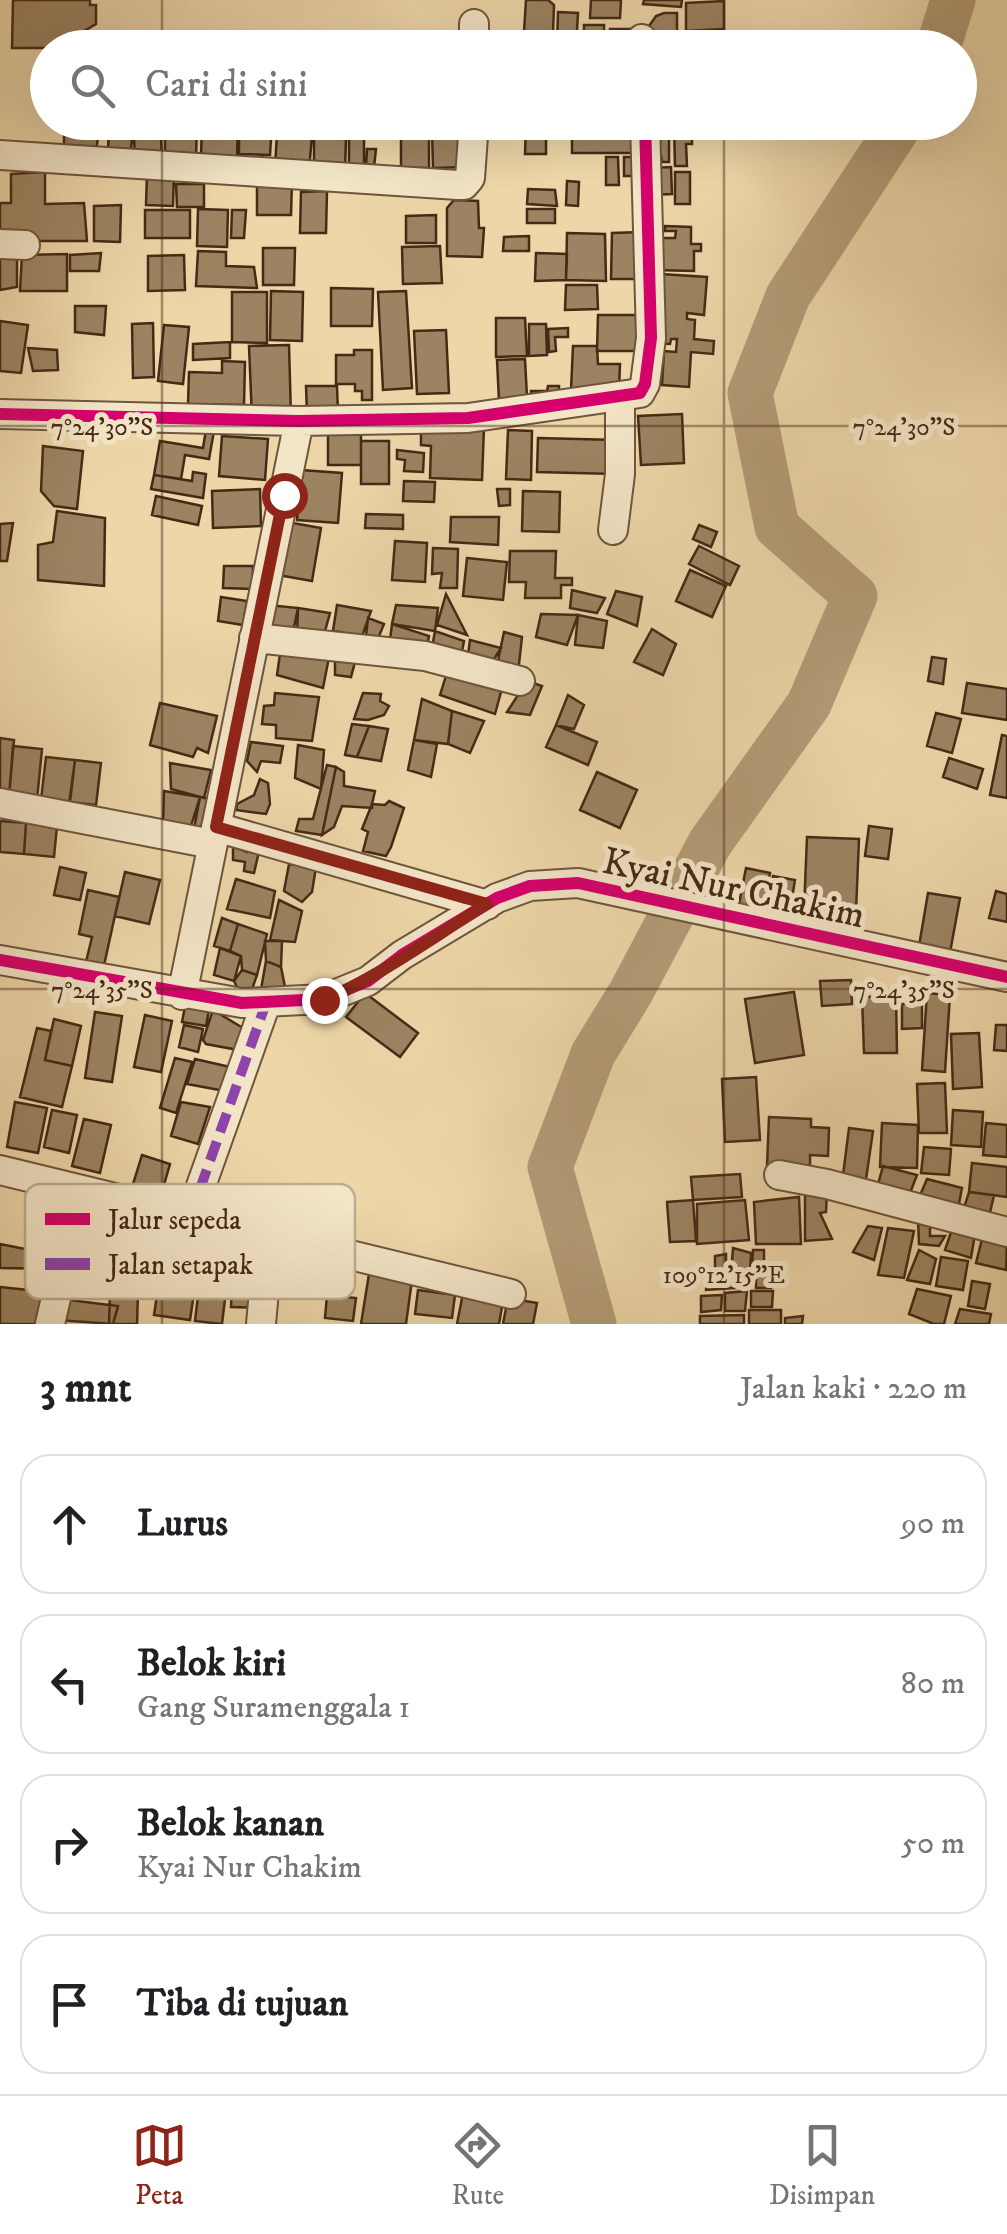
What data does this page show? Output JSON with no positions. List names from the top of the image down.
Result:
{
  "streets": {
    "street": ["Kyai Nur Chakim"]
  },
  "legend": ["Jalur sepeda", "Jalan setapak"],
  "page": {
    "search": "Cari di sini",
    "heading": ["3 mnt", "Jalan kaki · 220 m"],
    "list": [
      ["Lurus", "90 m"],
      ["Belok kiri", "Gang Suramenggala 1", "80 m"],
      ["Belok kanan", "Kyai Nur Chakim", "50 m"],
      "Tiba di tujuan"
    ],
    "nav": ["Peta", "Rute", "Disimpan"]
  },
  "coordinates": ["7°24'30\"S", "7°24'35\"S", "109°12'15\"E"]
}
